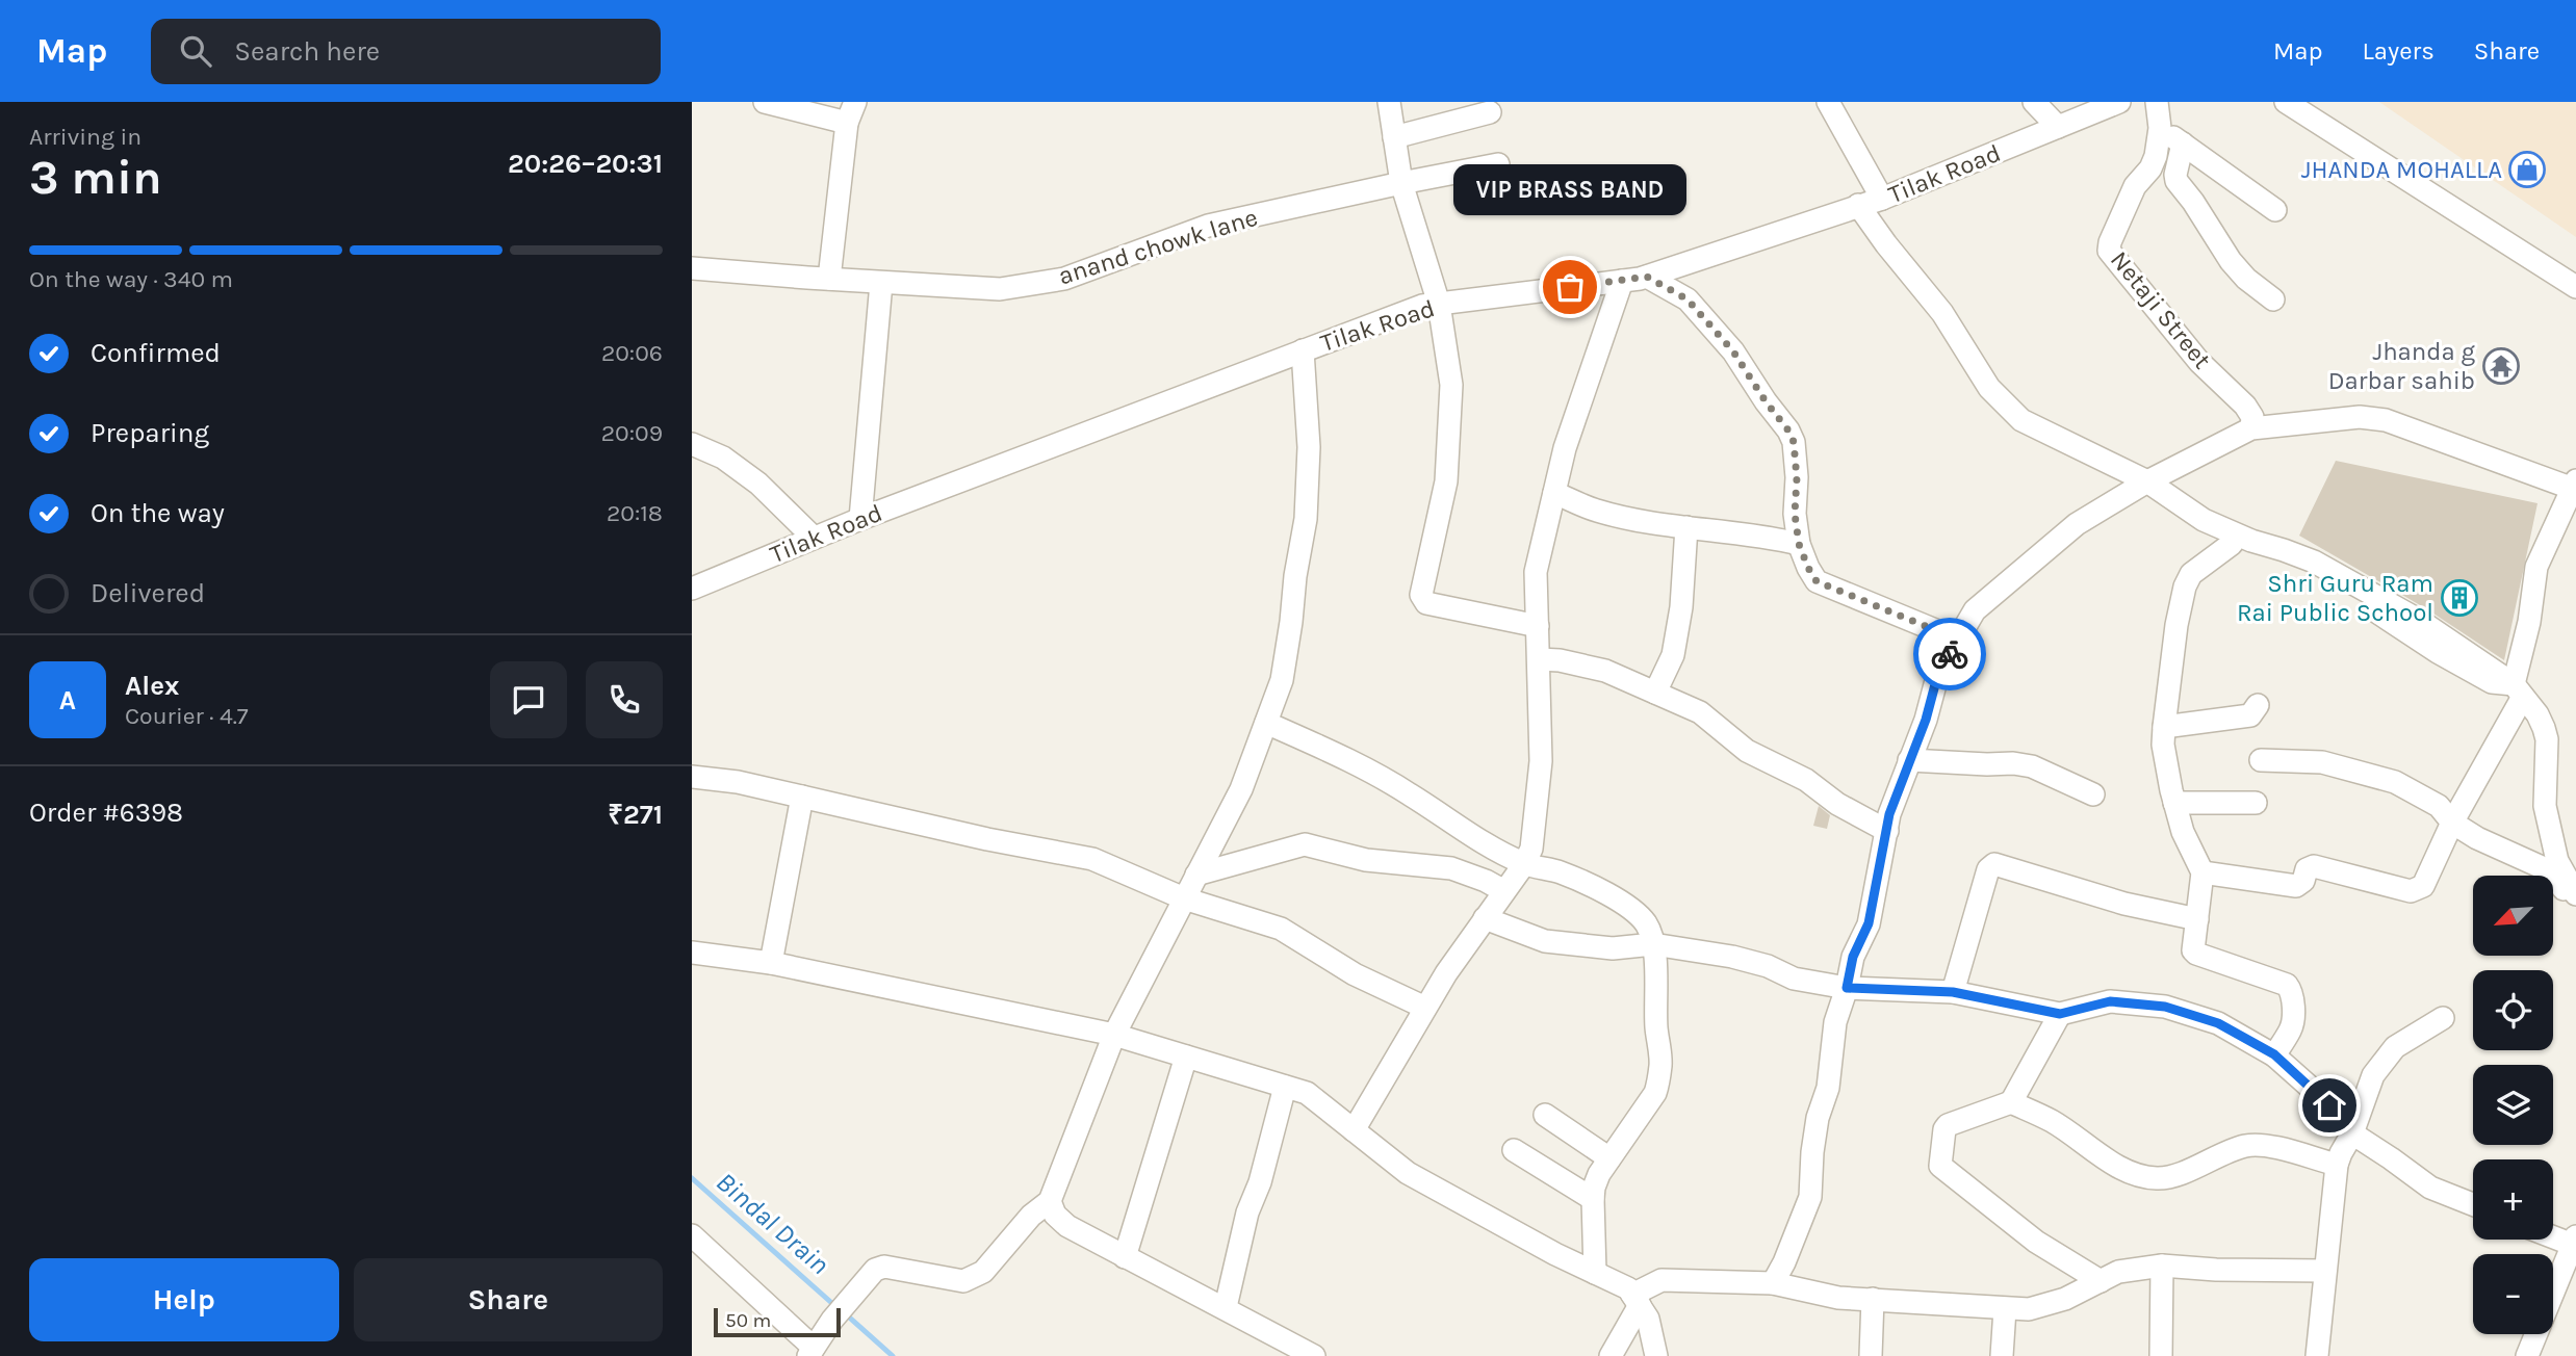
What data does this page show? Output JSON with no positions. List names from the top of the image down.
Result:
{
  "streets": {
    "street": ["Tilak Road", "anand chowk lane", "Netaji Street"]
  },
  "water": ["Bindal Drain"],
  "places": {
    "shop": ["JHANDA MOHALLA"],
    "other": ["VIP BRASS BAND"],
    "temple": ["Jhanda g Darbar sahib"],
    "building": ["Shri Guru Ram Rai Public School"]
  },
  "scale_bar": "50 m",
  "north": "bottom left",
  "page": {
    "header": "Map",
    "search": "Search here",
    "nav": ["Map", "Layers", "Share"],
    "heading": ["3 min", "Arriving in", "20:26–20:31"],
    "panel": [
      "Alex",
      "Courier · 4.7",
      "Order #6398",
      "₹271"
    ],
    "bubble": "VIP BRASS BAND",
    "bar": "On the way · 340 m",
    "list": [
      ["Confirmed", "20:06"],
      ["Preparing", "20:09"],
      ["On the way", "20:18"],
      "Delivered"
    ],
    "round": "A",
    "map_buttons": ["+", "−"],
    "buttons": ["Help", "Share"],
    "scale": "50 m"
  }
}
